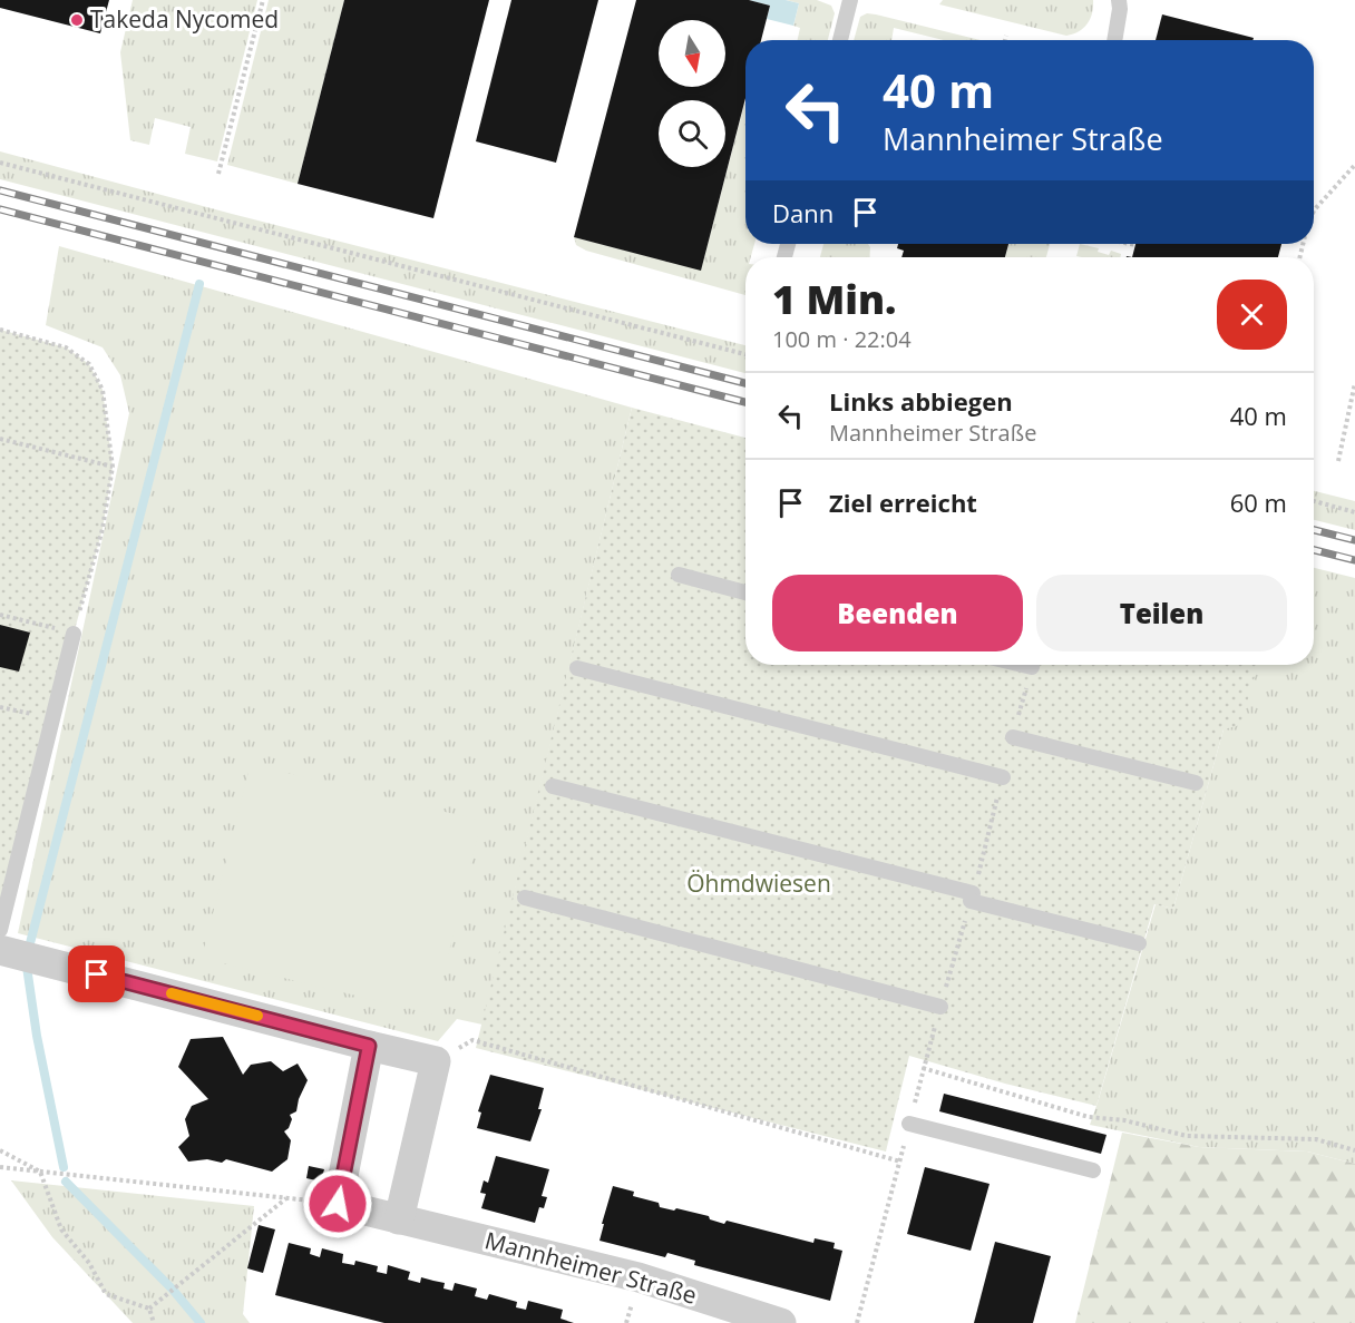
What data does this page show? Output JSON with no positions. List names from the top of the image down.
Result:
{
  "streets": {
    "street": ["Mannheimer Straße"]
  },
  "parks": ["Öhmdwiesen"],
  "places": ["Takeda Nycomed"],
  "north": "bottom",
  "page": {
    "turn": ["40 m", "Mannheimer Straße"],
    "then": "Dann",
    "heading": ["1 Min.", "100 m · 22:04"],
    "list": [
      {
        "name": "Links abbiegen",
        "note": "Mannheimer Straße",
        "value": "40 m"
      },
      {
        "name": "Ziel erreicht",
        "value": "60 m"
      }
    ],
    "buttons": ["Beenden", "Teilen"]
  }
}
